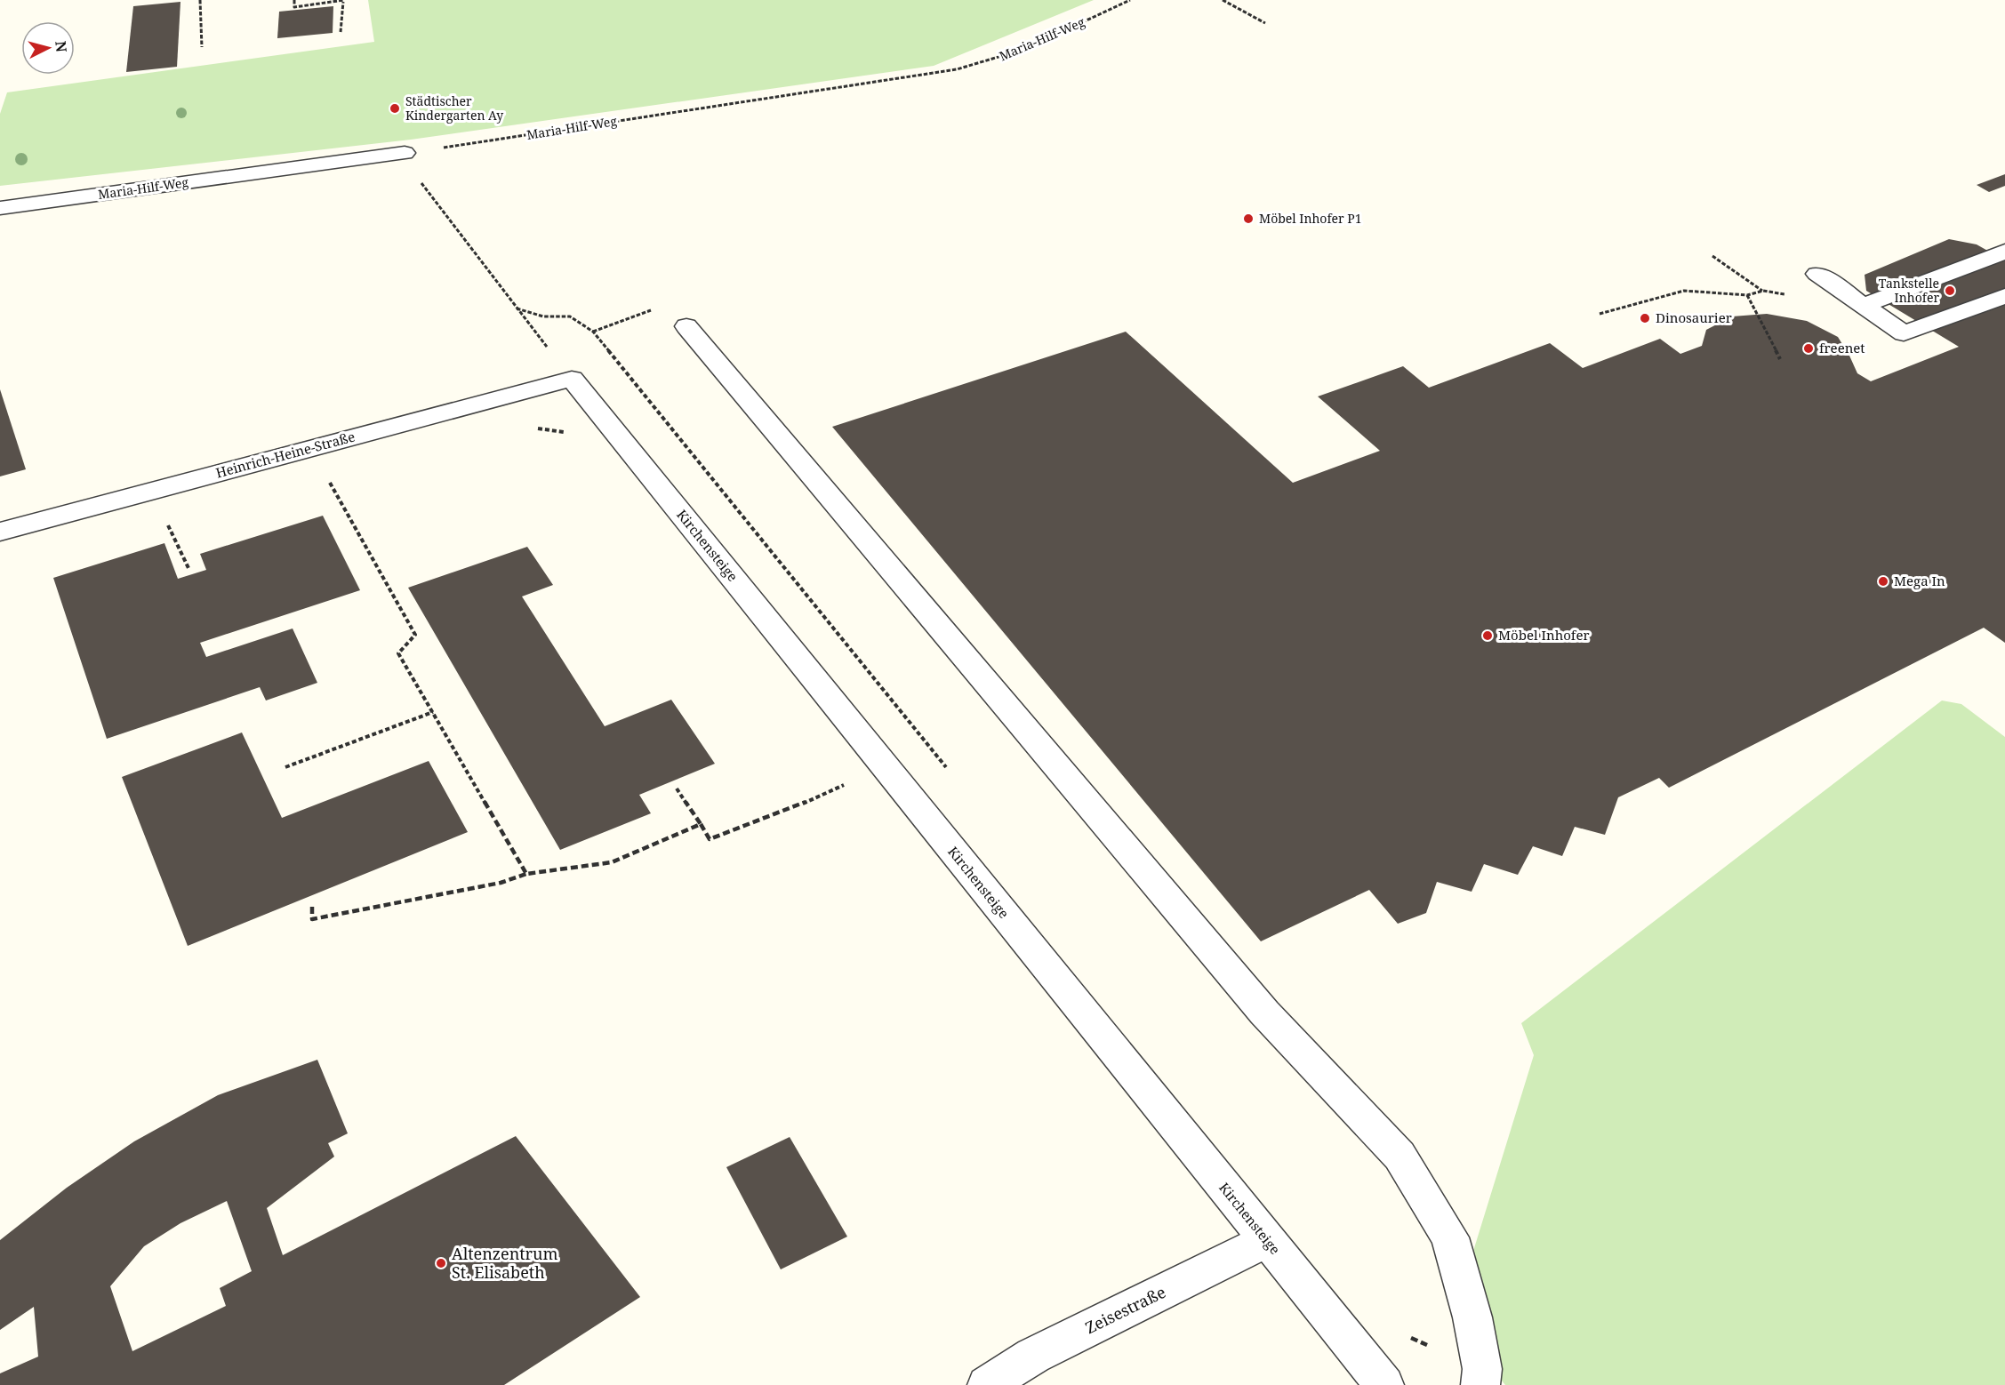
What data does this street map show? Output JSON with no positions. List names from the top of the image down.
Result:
{
  "streets": {
    "street": [
      "Maria-Hilf-Weg",
      "Heinrich-Heine-Straße",
      "Kirchensteige",
      "Zeisestraße"
    ]
  },
  "crossings": [
    ["Heinrich-Heine-Straße", "Kirchensteige"],
    ["Kirchensteige", "Zeisestraße"]
  ],
  "places": [
    "Städtischer Kindergarten Ay",
    "Möbel Inhofer P1",
    "Tankstelle Inhofer",
    "Dinosaurier",
    "freenet",
    "Mega In",
    "Möbel Inhofer",
    "Altenzentrum St. Elisabeth"
  ],
  "north": "right"
}
